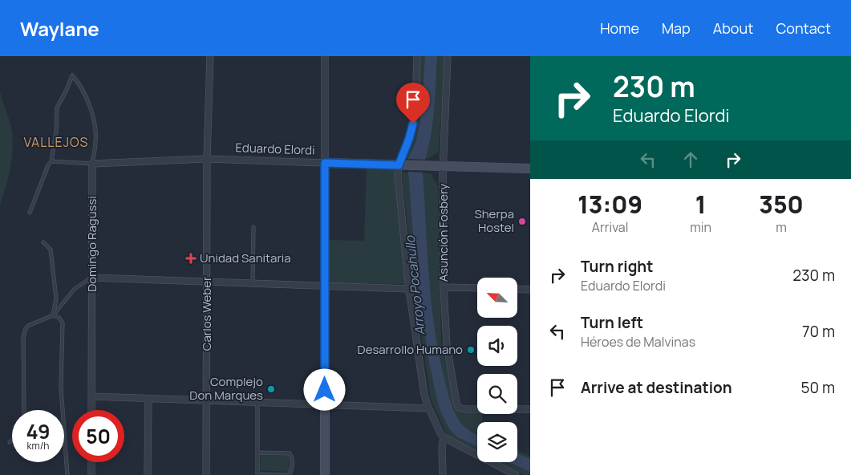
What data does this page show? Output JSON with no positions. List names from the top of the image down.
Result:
{
  "streets": {
    "main road": ["Eduardo Elordi"],
    "street": ["Asunción Fosbery", "Domingo Ragussi", "Carlos Weber"]
  },
  "crossings": [
    ["Eduardo Elordi", "Asunción Fosbery"],
    ["Eduardo Elordi", "Domingo Ragussi"],
    ["Eduardo Elordi", "Carlos Weber"]
  ],
  "districts": ["VALLEJOS"],
  "water": ["Arroyo Pocahullo"],
  "places": {
    "other": ["Sherpa Hostel", "Desarrollo Humano", "Complejo Don Marques"],
    "health": ["Unidad Sanitaria"]
  },
  "north": "top left",
  "page": {
    "header": "Waylane",
    "nav": [
      "Home",
      "Map",
      "About",
      "Contact"
    ],
    "turn": ["230 m", "Eduardo Elordi"],
    "eta": [
      "13:09",
      "Arrival",
      "1",
      "min",
      "350",
      "m"
    ],
    "list": [
      {
        "name": "Turn right",
        "note": "Eduardo Elordi",
        "value": "230 m"
      },
      {
        "name": "Turn left",
        "note": "Héroes de Malvinas",
        "value": "70 m"
      },
      {
        "name": "Arrive at destination",
        "value": "50 m"
      }
    ],
    "speed": "49 km/h",
    "limit": "50"
  }
}
